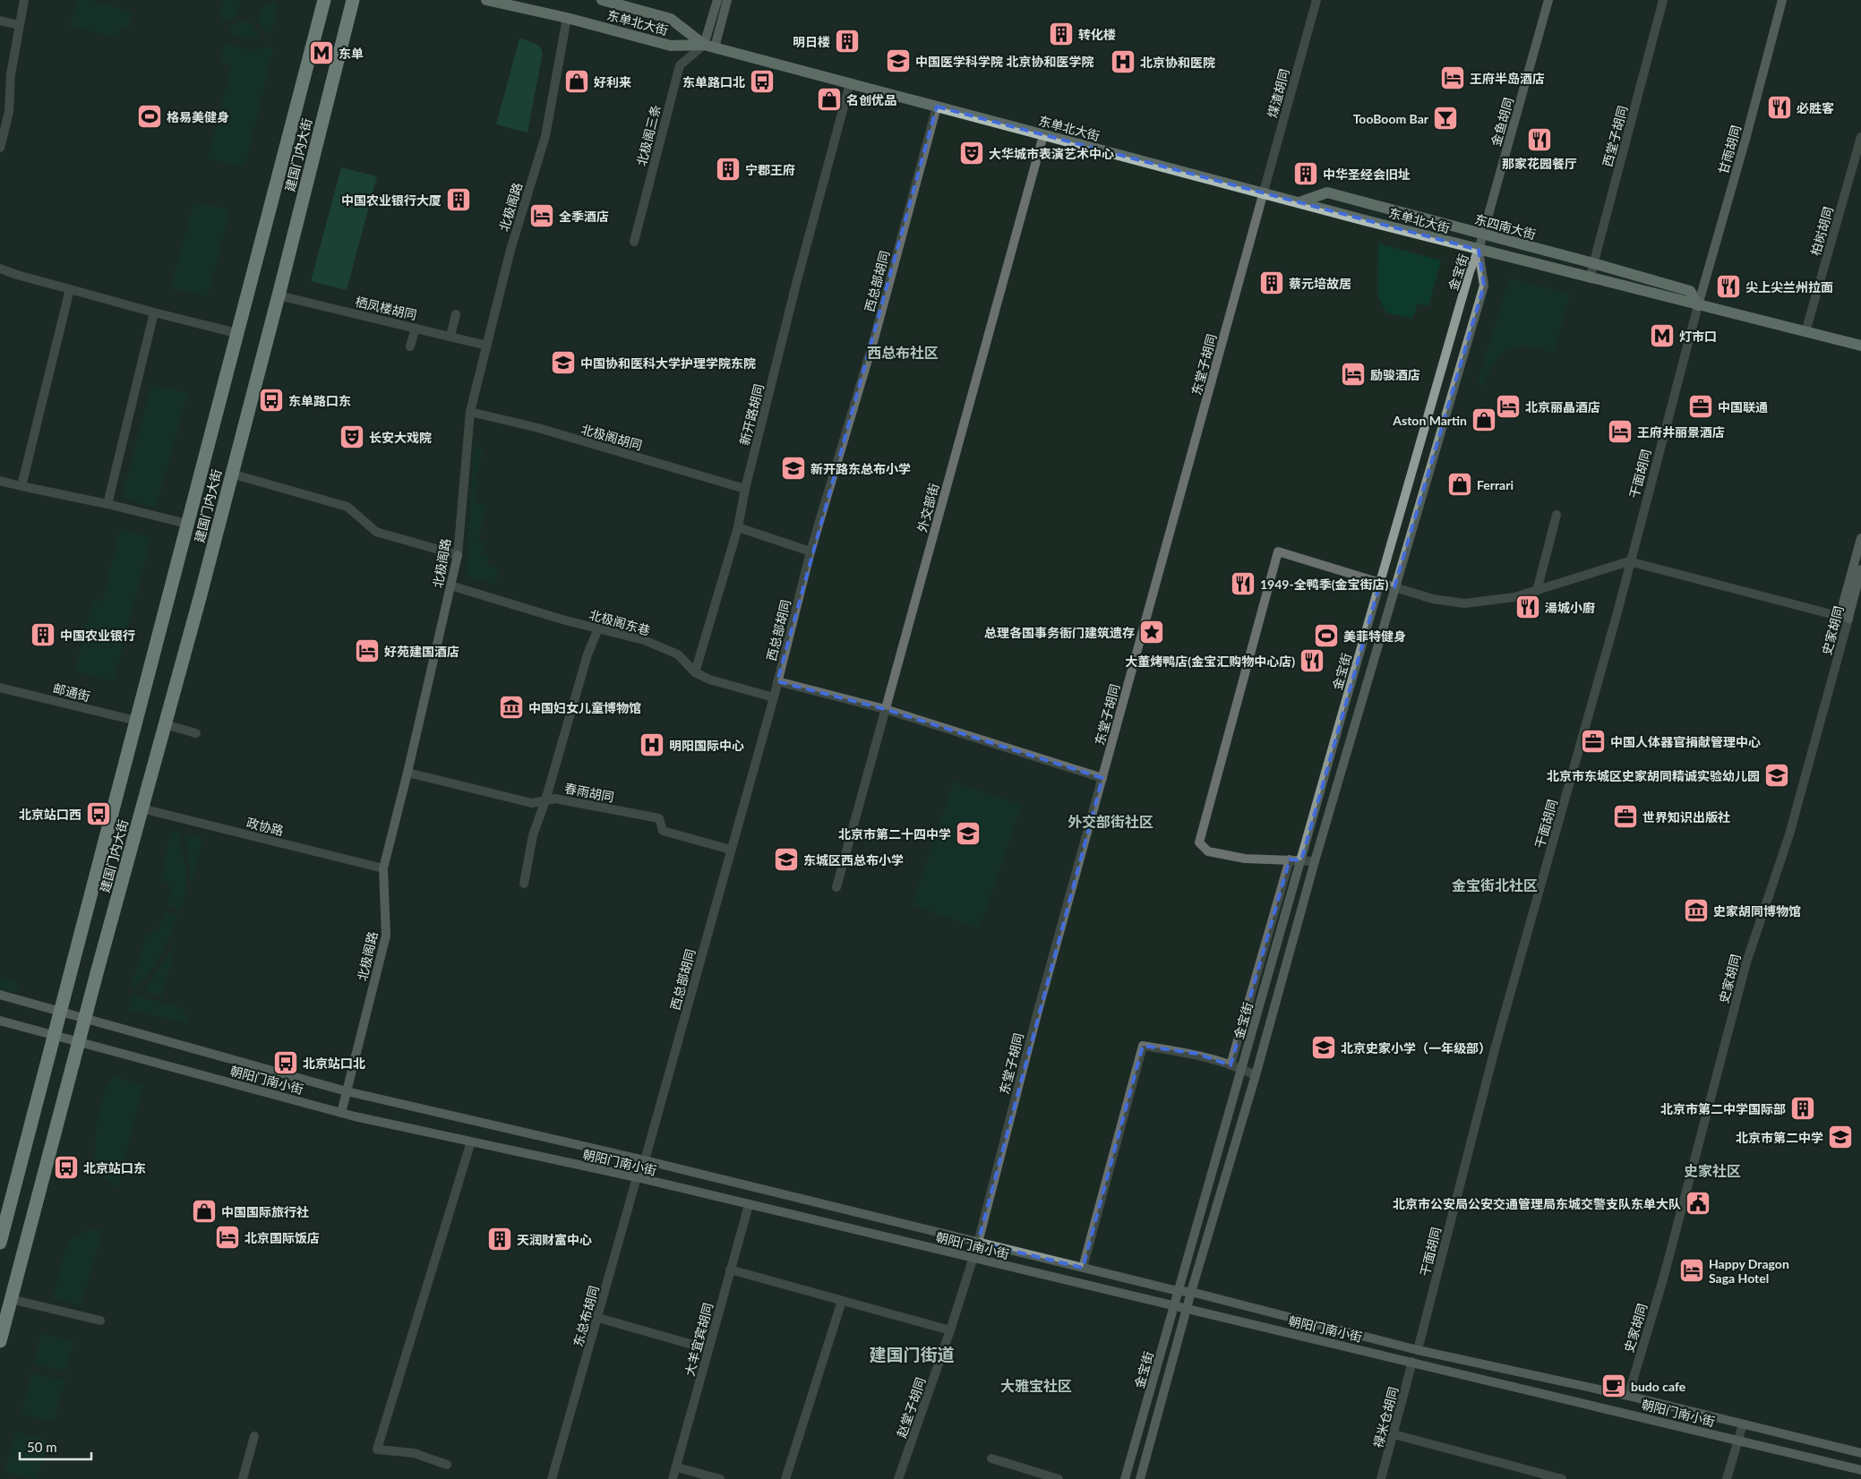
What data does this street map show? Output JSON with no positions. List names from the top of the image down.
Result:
{
  "streets": {
    "highway": ["建国门内大街"],
    "main road": [
      "东单北大街",
      "金鱼胡同",
      "甘雨胡同",
      "北极阁路",
      "东四南大街",
      "金宝街",
      "史家胡同",
      "朝阳门南小街"
    ],
    "street": [
      "煤渣胡同",
      "北极阁三条",
      "西堂子胡同",
      "柏树胡同",
      "西总部胡同",
      "栖凤楼胡同",
      "东堂子胡同",
      "新开路胡同",
      "北极阁胡同",
      "干面胡同",
      "外交部街",
      "北极阁东巷",
      "邮通街",
      "春雨胡同",
      "政协路",
      "东总布胡同",
      "大羊宜宾胡同",
      "赵堂子胡同",
      "禄米仓胡同"
    ]
  },
  "crossings": [
    ["东单北大街", "煤渣胡同"],
    ["东单北大街", "金鱼胡同"],
    ["东单北大街", "北极阁三条"],
    ["东单北大街", "北极阁路"],
    ["东单北大街", "东四南大街"],
    ["东单北大街", "金宝街"],
    ["东单北大街", "西总部胡同"],
    ["东单北大街", "东堂子胡同"],
    ["东单北大街", "新开路胡同"],
    ["东单北大街", "外交部街"],
    ["煤渣胡同", "东堂子胡同"],
    ["金鱼胡同", "东四南大街"],
    ["金鱼胡同", "金宝街"],
    ["西堂子胡同", "东四南大街"],
    ["甘雨胡同", "东四南大街"],
    ["甘雨胡同", "干面胡同"],
    ["建国门内大街", "栖凤楼胡同"],
    ["建国门内大街", "邮通街"],
    ["建国门内大街", "政协路"],
    ["建国门内大街", "朝阳门南小街"],
    ["北极阁路", "栖凤楼胡同"],
    ["北极阁路", "北极阁胡同"],
    ["北极阁路", "北极阁东巷"],
    ["北极阁路", "春雨胡同"],
    ["北极阁路", "政协路"],
    ["北极阁路", "朝阳门南小街"],
    ["东四南大街", "干面胡同"],
    ["金宝街", "朝阳门南小街"],
    ["西总部胡同", "北极阁东巷"],
    ["西总部胡同", "春雨胡同"],
    ["西总部胡同", "朝阳门南小街"],
    ["西总部胡同", "东总布胡同"],
    ["东堂子胡同", "朝阳门南小街"],
    ["东堂子胡同", "赵堂子胡同"],
    ["新开路胡同", "北极阁胡同"],
    ["新开路胡同", "北极阁东巷"],
    ["干面胡同", "朝阳门南小街"],
    ["史家胡同", "朝阳门南小街"],
    ["朝阳门南小街", "东总布胡同"],
    ["朝阳门南小街", "大羊宜宾胡同"],
    ["朝阳门南小街", "赵堂子胡同"],
    ["朝阳门南小街", "禄米仓胡同"]
  ],
  "districts": [
    "西总布社区",
    "外交部街社区",
    "金宝街北社区",
    "史家社区",
    "建国门街道",
    "大雅宝社区"
  ],
  "places": {
    "building": [
      "转化楼",
      "明日楼",
      "宁郡王府",
      "中华圣经会旧址",
      "中国农业银行大厦",
      "蔡元培故居",
      "中国农业银行",
      "北京市第二中学国际部",
      "天润财富中心"
    ],
    "metro station": ["东单", "灯市口"],
    "school or university": [
      "中国医学科学院 北京协和医学院",
      "中国协和医科大学护理学院东院",
      "新开路东总布小学",
      "北京市东城区史家胡同精诚实验幼儿园",
      "北京市第二十四中学",
      "东城区西总布小学",
      "北京史家小学（一年级部）",
      "北京市第二中学"
    ],
    "hospital": ["北京协和医院", "明阳国际中心"],
    "hotel": [
      "王府半岛酒店",
      "全季酒店",
      "励骏酒店",
      "北京丽晶酒店",
      "王府井丽景酒店",
      "好苑建国酒店",
      "北京国际饭店",
      "Happy Dragon Saga Hotel"
    ],
    "shop": [
      "好利来",
      "名创优品",
      "Aston Martin",
      "Ferrari",
      "中国国际旅行社"
    ],
    "bus stop": [
      "东单路口北",
      "东单路口东",
      "北京站口西",
      "北京站口北",
      "北京站口东"
    ],
    "restaurant": [
      "必胜客",
      "那家花园餐厅",
      "尖上尖兰州拉面",
      "1949-全鸭季(金宝街店)",
      "湯城小廚",
      "大董烤鸭店(金宝汇购物中心店)"
    ],
    "sports": ["格易美健身", "美菲特健身"],
    "bar": ["TooBoom Bar"],
    "theatre": ["大华城市表演艺术中心", "长安大戏院"],
    "office": ["中国联通", "中国人体器官捐献管理中心", "世界知识出版社"],
    "place": ["总理各国事务衙门建筑遗存"],
    "museum": ["中国妇女儿童博物馆", "史家胡同博物馆"],
    "public building": ["北京市公安局公安交通管理局东城交警支队东单大队"],
    "cafe": ["budo cafe"]
  },
  "scale_bar": "50 m"
}
